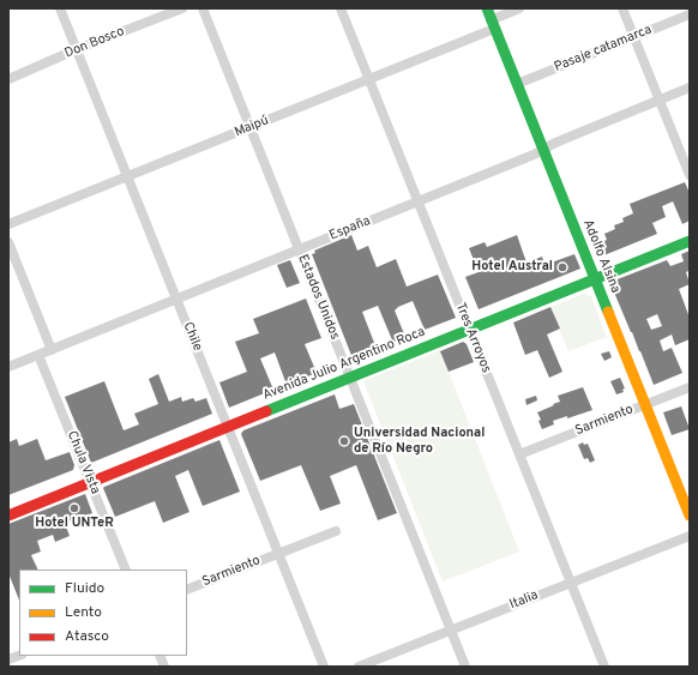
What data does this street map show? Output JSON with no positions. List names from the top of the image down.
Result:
{
  "streets": {
    "main road": ["Adolfo Alsina", "Avenida Julio Argentino Roca"],
    "street": [
      "Don Bosco",
      "Pasaje catamarca",
      "Maipú",
      "España",
      "Estados Unidos",
      "Chile",
      "Tres Arroyos",
      "Sarmiento",
      "Chula Vista",
      "Italia"
    ]
  },
  "crossings": [
    ["Don Bosco", "Chile"],
    ["Pasaje catamarca", "Adolfo Alsina"],
    ["Maipú", "Adolfo Alsina"],
    ["Maipú", "Estados Unidos"],
    ["Maipú", "Chile"],
    ["Maipú", "Tres Arroyos"],
    ["España", "Adolfo Alsina"],
    ["España", "Estados Unidos"],
    ["España", "Chile"],
    ["España", "Tres Arroyos"],
    ["España", "Chula Vista"],
    ["Adolfo Alsina", "Avenida Julio Argentino Roca"],
    ["Adolfo Alsina", "Sarmiento"],
    ["Estados Unidos", "Avenida Julio Argentino Roca"],
    ["Estados Unidos", "Italia"],
    ["Chile", "Avenida Julio Argentino Roca"],
    ["Chile", "Sarmiento"],
    ["Tres Arroyos", "Avenida Julio Argentino Roca"],
    ["Tres Arroyos", "Sarmiento"],
    ["Tres Arroyos", "Italia"],
    ["Avenida Julio Argentino Roca", "Chula Vista"]
  ],
  "places": ["Hotel Austral", "Universidad Nacional de Río Negro", "Hotel UNTeR"],
  "legend": ["Fluido", "Lento", "Atasco"]
}
